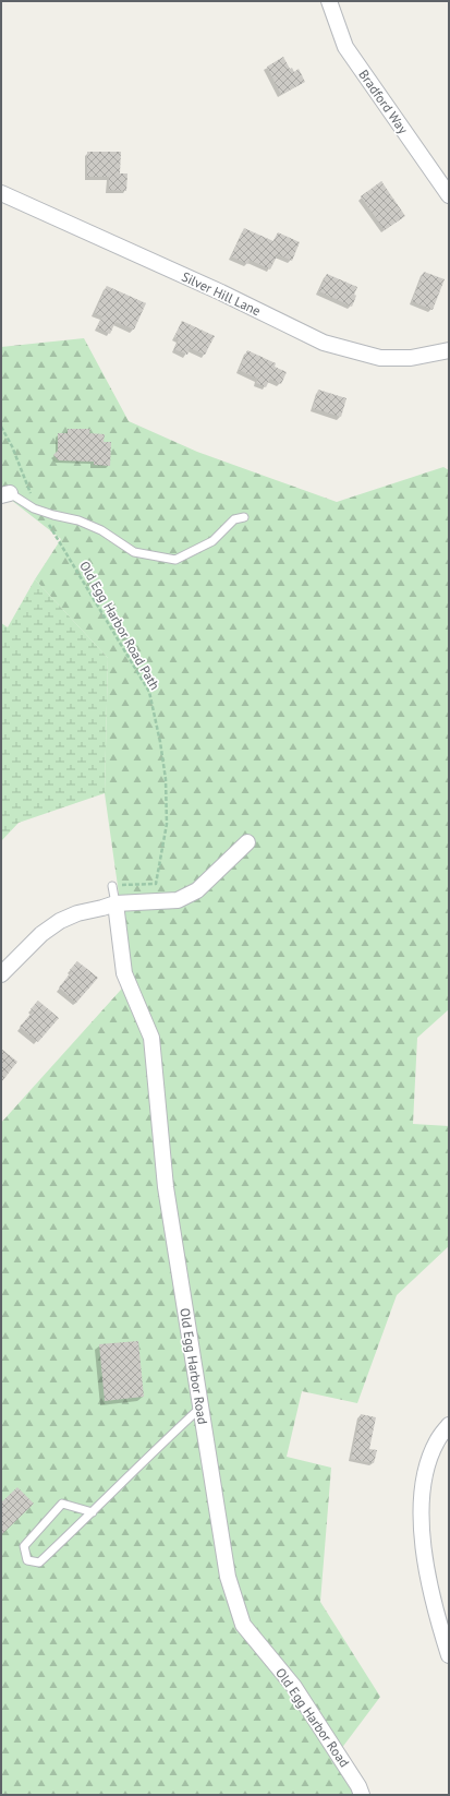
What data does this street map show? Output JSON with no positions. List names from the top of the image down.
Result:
{
  "streets": {
    "street": ["Bradford Way", "Silver Hill Lane", "Old Egg Harbor Road"],
    "path": ["Old Egg Harbor Road Path"]
  }
}
